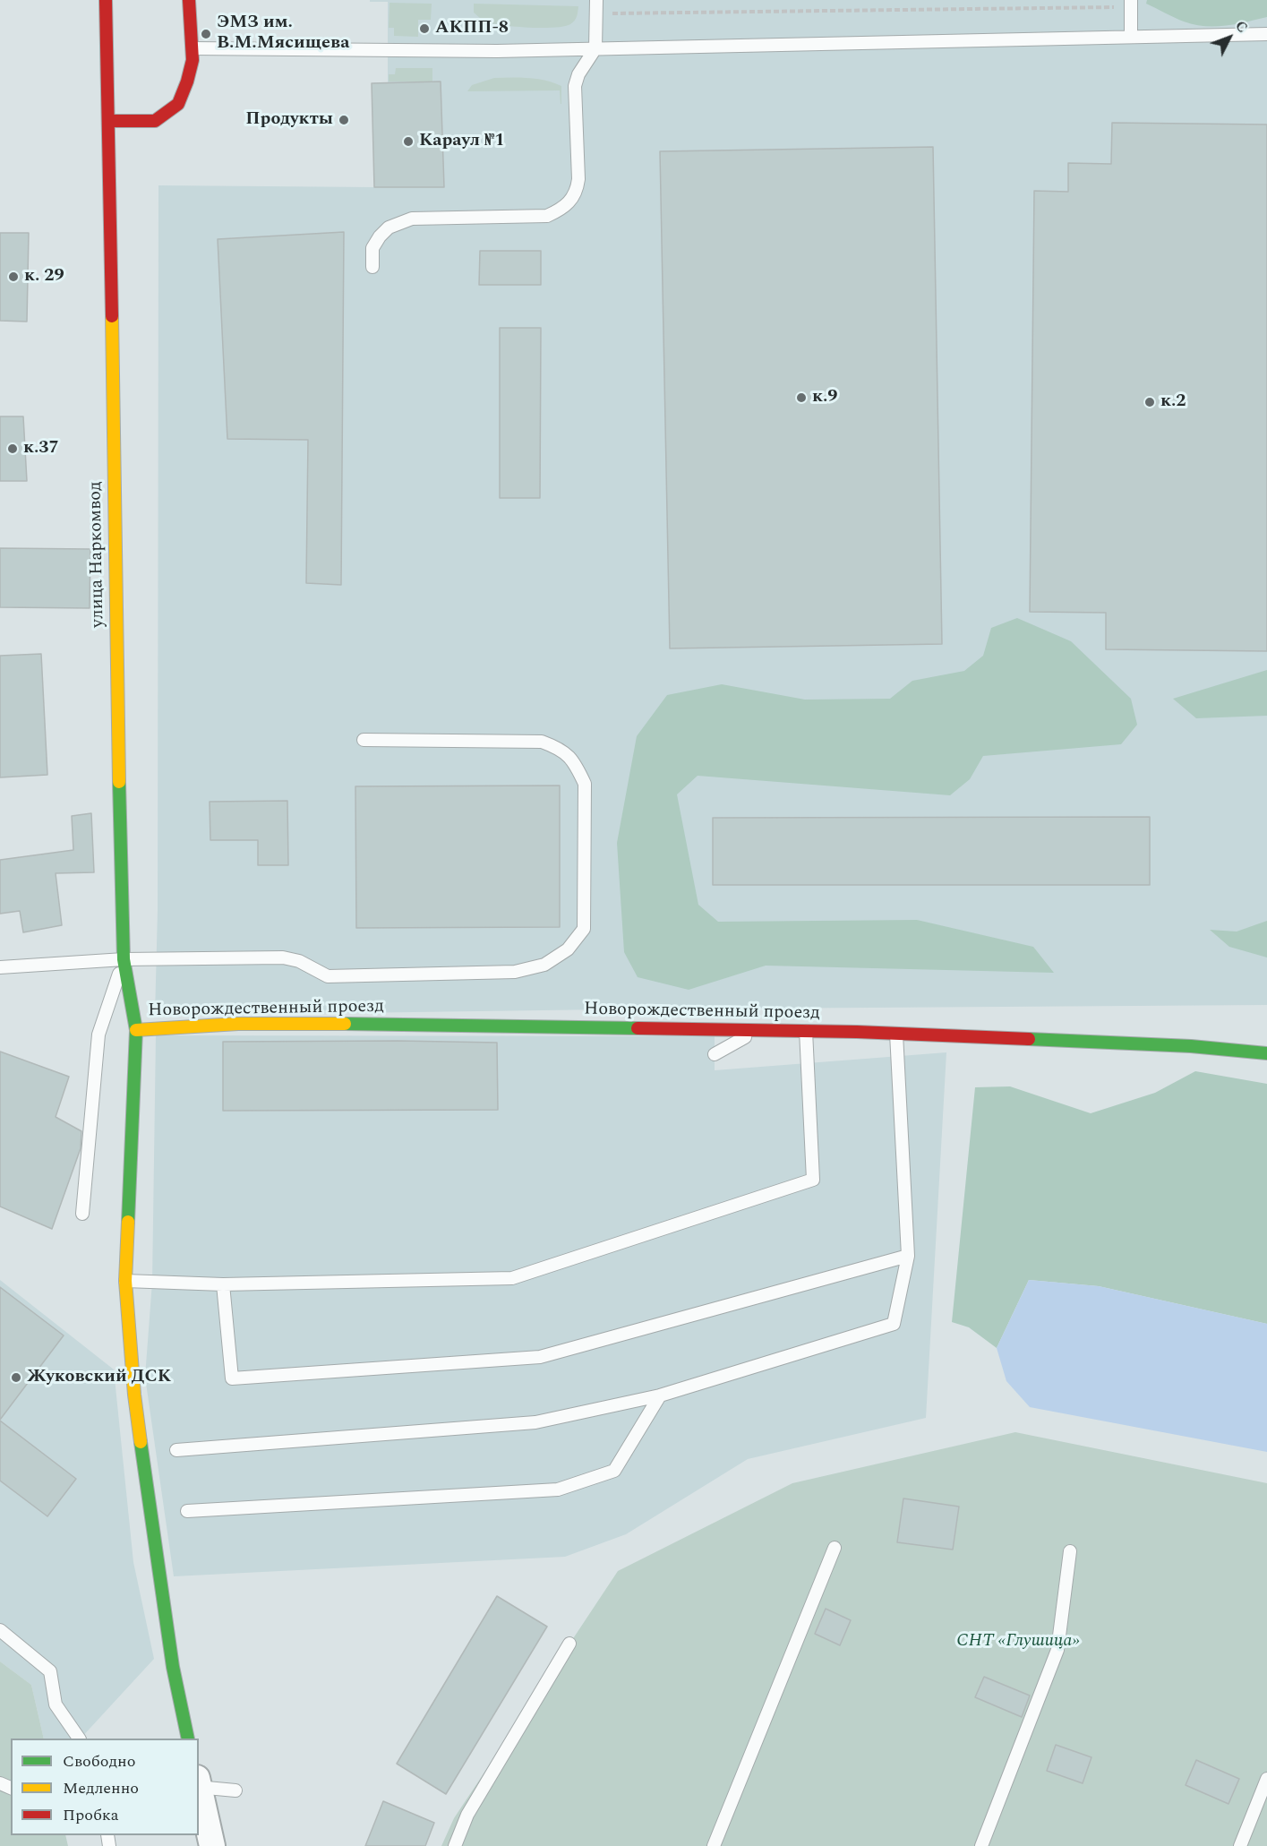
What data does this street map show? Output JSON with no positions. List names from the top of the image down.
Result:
{
  "streets": {
    "street": ["улица Наркомвод", "Новорождественный проезд"]
  },
  "crossings": [
    ["улица Наркомвод", "Новорождественный проезд"]
  ],
  "parks": ["СНТ «Глушица»"],
  "places": [
    "АКПП-8",
    "ЭМЗ им. В.М.Мясищева",
    "Продукты",
    "Караул №1",
    "к. 29",
    "к.9",
    "к.2",
    "к.37",
    "Жуковский ДСК"
  ],
  "legend": ["Свободно", "Медленно", "Пробка"],
  "north": "top right"
}
